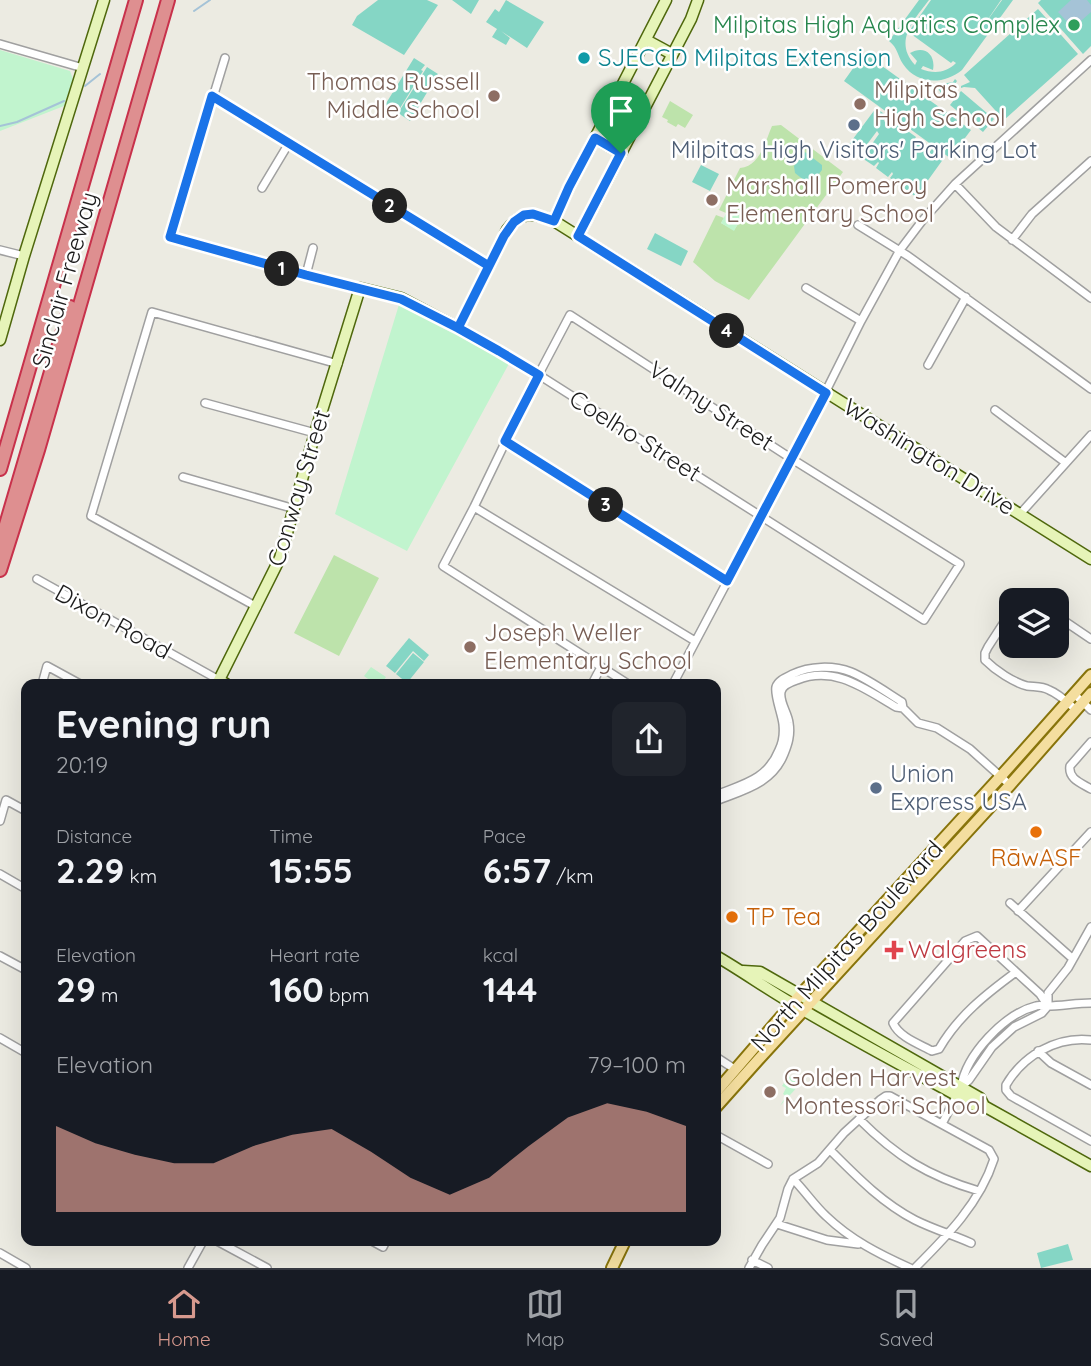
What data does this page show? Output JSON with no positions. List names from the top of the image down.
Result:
{
  "streets": {
    "highway": ["Sinclair Freeway"],
    "main road": ["North Milpitas Boulevard"],
    "street": [
      "Valmy Street",
      "Coelho Street",
      "Washington Drive",
      "Conway Street",
      "Dixon Road"
    ]
  },
  "crossings": [
    ["Valmy Street", "Coelho Street"],
    ["Coelho Street", "Conway Street"]
  ],
  "places": {
    "other": [
      "Milpitas High Aquatics Complex",
      "SJECCD Milpitas Extension",
      "Thomas Russell Middle School",
      "Milpitas High School",
      "Milpitas High Visitors' Parking Lot",
      "Marshall Pomeroy Elementary School",
      "Joseph Weller Elementary School",
      "Union Express USA",
      "RāwASF",
      "TP Tea",
      "Golden Harvest Montessori School"
    ],
    "health": ["Walgreens"]
  },
  "page": {
    "pins": [
      "2",
      "1",
      "4",
      "3"
    ],
    "heading": ["Evening run", "20:19"],
    "stats": [
      ["Distance", "2.29 km"],
      ["Time", "15:55"],
      ["Pace", "6:57 /km"],
      ["Elevation", "29 m"],
      ["Heart rate", "160 bpm"],
      ["kcal", "144"]
    ],
    "chart": ["Elevation", "79–100 m"],
    "tabs": ["Home", "Map", "Saved"]
  }
}
